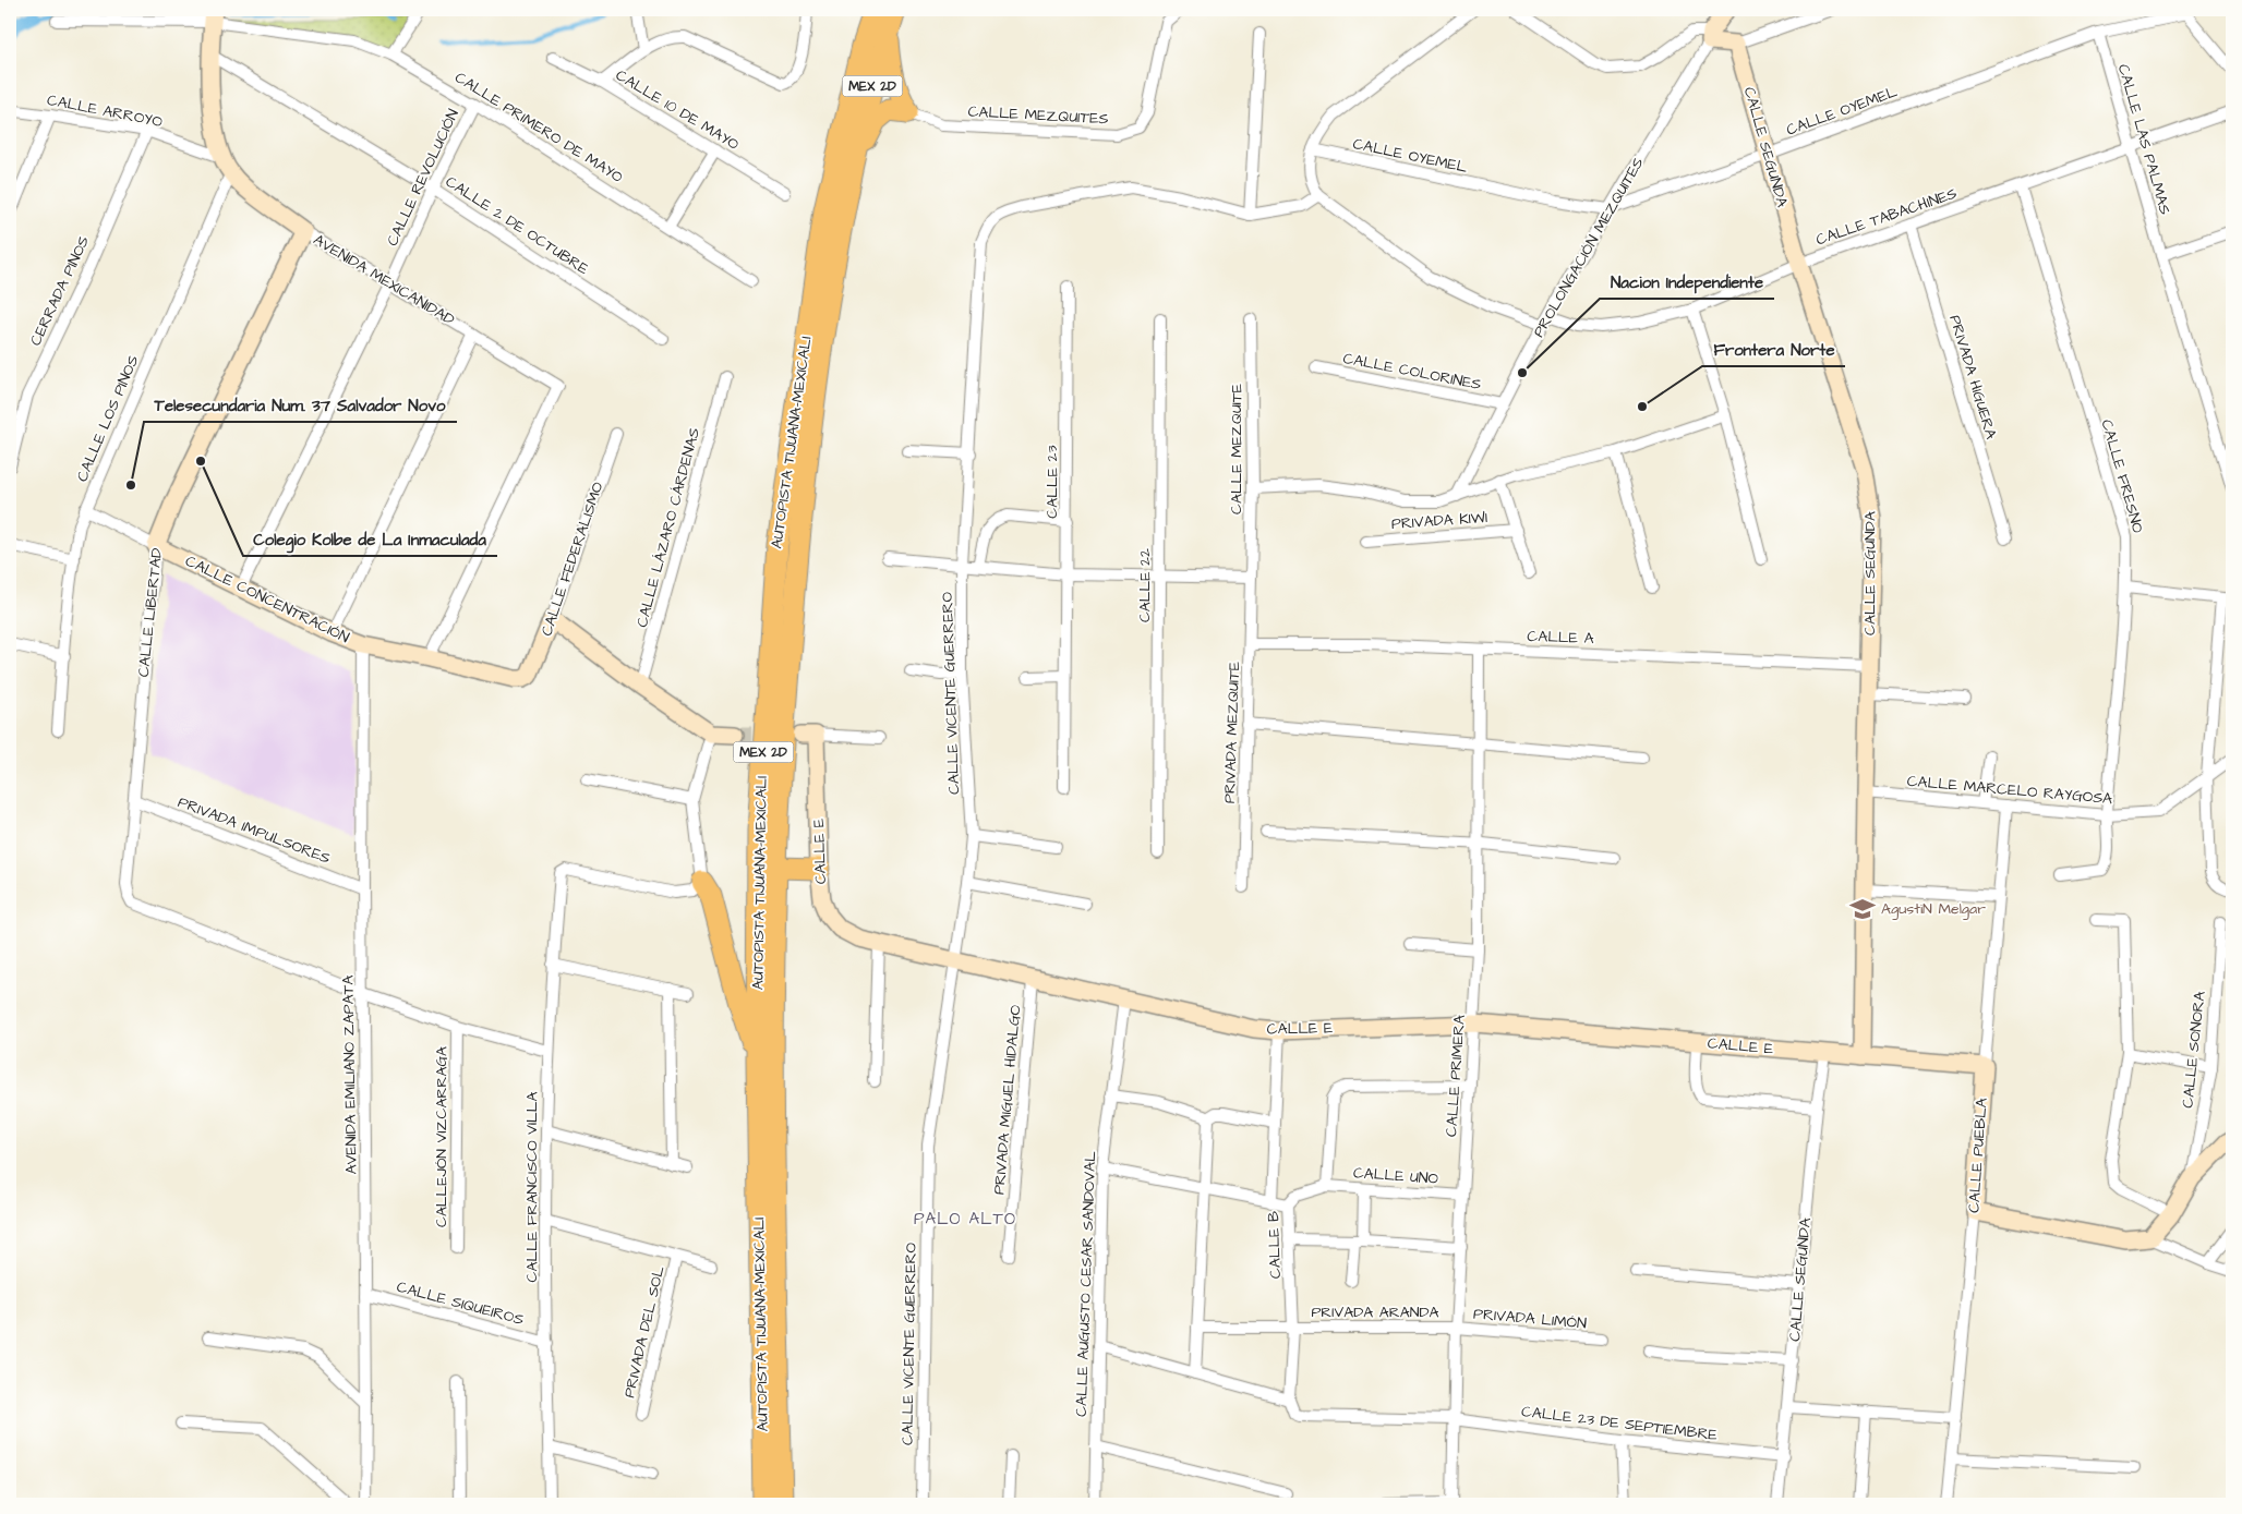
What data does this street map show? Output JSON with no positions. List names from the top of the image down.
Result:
{
  "streets": {
    "highway": ["MEX 2D", "AUTOPISTA TIJUANA-MEXICALI"],
    "main road": [
      "CALLE SEGUNDA",
      "AVENIDA MEXICANIDAD",
      "CALLE FEDERALISMO",
      "CALLE CONCENTRACIÓN",
      "CALLE LIBERTAD",
      "CALLE E",
      "CALLE PUEBLA"
    ],
    "street": [
      "CALLE 10 DE MAYO",
      "CALLE ARROYO",
      "CALLE OYEMEL",
      "CALLE MEZQUITES",
      "CALLE PRIMERO DE MAYO",
      "CALLE LAS PALMAS",
      "CALLE REVOLUCIÓN",
      "CALLE TABACHINES",
      "CALLE 2 DE OCTUBRE",
      "PROLONGACIÓN MEZQUITES",
      "CERRADA PINOS",
      "CALLE COLORINES",
      "PRIVADA HIGUERA",
      "CALLE LOS PINOS",
      "CALLE MEZQUITE",
      "CALLE FRESNO",
      "CALLE 23",
      "PRIVADA KIWI",
      "CALLE LÁZARO CÁRDENAS",
      "CALLE 22",
      "CALLE A",
      "CALLE VICENTE GUERRERO",
      "PRIVADA MEZQUITE",
      "CALLE MARCELO RAYGOSA",
      "PRIVADA IMPULSORES",
      "CALLE SONORA",
      "AVENIDA EMILIANO ZAPATA",
      "CALLE PRIMERA",
      "PRIVADA MIGUEL HIDALGO",
      "CALLEJÓN VIZCARRAGA",
      "CALLE UNO",
      "CALLE FRANCISCO VILLA",
      "CALLE B",
      "CALLE AUGUSTO CESAR SANDOVAL",
      "CALLE SIQUEIROS",
      "PRIVADA ARANDA",
      "PRIVADA LIMÓN",
      "PRIVADA DEL SOL",
      "CALLE 23 DE SEPTIEMBRE"
    ]
  },
  "crossings": [
    ["CALLE ARROYO", "AVENIDA MEXICANIDAD"],
    ["CALLE ARROYO", "CERRADA PINOS"],
    ["CALLE ARROYO", "CALLE LOS PINOS"],
    ["CALLE OYEMEL", "CALLE LAS PALMAS"],
    ["CALLE OYEMEL", "CALLE SEGUNDA"],
    ["CALLE OYEMEL", "PROLONGACIÓN MEZQUITES"],
    ["CALLE PRIMERO DE MAYO", "CALLE REVOLUCIÓN"],
    ["CALLE LAS PALMAS", "CALLE TABACHINES"],
    ["CALLE SEGUNDA", "CALLE TABACHINES"],
    ["CALLE SEGUNDA", "CALLE A"],
    ["CALLE SEGUNDA", "CALLE MARCELO RAYGOSA"],
    ["CALLE SEGUNDA", "CALLE E"],
    ["CALLE SEGUNDA", "CALLE 23 DE SEPTIEMBRE"],
    ["CALLE REVOLUCIÓN", "CALLE 2 DE OCTUBRE"],
    ["CALLE REVOLUCIÓN", "AVENIDA MEXICANIDAD"],
    ["CALLE REVOLUCIÓN", "CALLE CONCENTRACIÓN"],
    ["CALLE TABACHINES", "PROLONGACIÓN MEZQUITES"],
    ["CALLE TABACHINES", "PRIVADA HIGUERA"],
    ["CALLE TABACHINES", "CALLE FRESNO"],
    ["PROLONGACIÓN MEZQUITES", "CALLE COLORINES"],
    ["AVENIDA MEXICANIDAD", "CALLE LOS PINOS"],
    ["AVENIDA MEXICANIDAD", "CALLE CONCENTRACIÓN"],
    ["AVENIDA MEXICANIDAD", "CALLE LIBERTAD"],
    ["CALLE LOS PINOS", "CALLE CONCENTRACIÓN"],
    ["CALLE MEZQUITE", "PRIVADA MEZQUITE"],
    ["CALLE FRESNO", "CALLE MARCELO RAYGOSA"],
    ["CALLE FEDERALISMO", "CALLE CONCENTRACIÓN"],
    ["CALLE CONCENTRACIÓN", "CALLE LIBERTAD"],
    ["CALLE CONCENTRACIÓN", "AVENIDA EMILIANO ZAPATA"],
    ["CALLE LIBERTAD", "PRIVADA IMPULSORES"],
    ["CALLE LIBERTAD", "AVENIDA EMILIANO ZAPATA"],
    ["CALLE A", "PRIVADA MEZQUITE"],
    ["CALLE A", "CALLE PRIMERA"],
    ["CALLE VICENTE GUERRERO", "CALLE E"],
    ["CALLE MARCELO RAYGOSA", "CALLE PUEBLA"],
    ["PRIVADA IMPULSORES", "AVENIDA EMILIANO ZAPATA"],
    ["CALLE E", "CALLE PRIMERA"],
    ["CALLE E", "PRIVADA MIGUEL HIDALGO"],
    ["CALLE E", "CALLE PUEBLA"],
    ["CALLE E", "CALLE AUGUSTO CESAR SANDOVAL"],
    ["AVENIDA EMILIANO ZAPATA", "CALLE SIQUEIROS"],
    ["CALLE PRIMERA", "CALLE UNO"],
    ["CALLE PRIMERA", "PRIVADA ARANDA"],
    ["CALLE PRIMERA", "PRIVADA LIMÓN"],
    ["CALLE PRIMERA", "CALLE 23 DE SEPTIEMBRE"],
    ["CALLE UNO", "CALLE B"],
    ["CALLE FRANCISCO VILLA", "CALLE SIQUEIROS"],
    ["CALLE B", "PRIVADA ARANDA"],
    ["CALLE B", "CALLE 23 DE SEPTIEMBRE"],
    ["PRIVADA ARANDA", "PRIVADA LIMÓN"]
  ],
  "districts": ["PALO ALTO"],
  "places": {
    "other": [
      "Nacion Independiente",
      "Frontera Norte",
      "Colegio Kolbe de La Inmaculada",
      "Telesecundaria Num. 37 Salvador Novo"
    ],
    "school or university": ["AgustiN Melgar"]
  }
}
